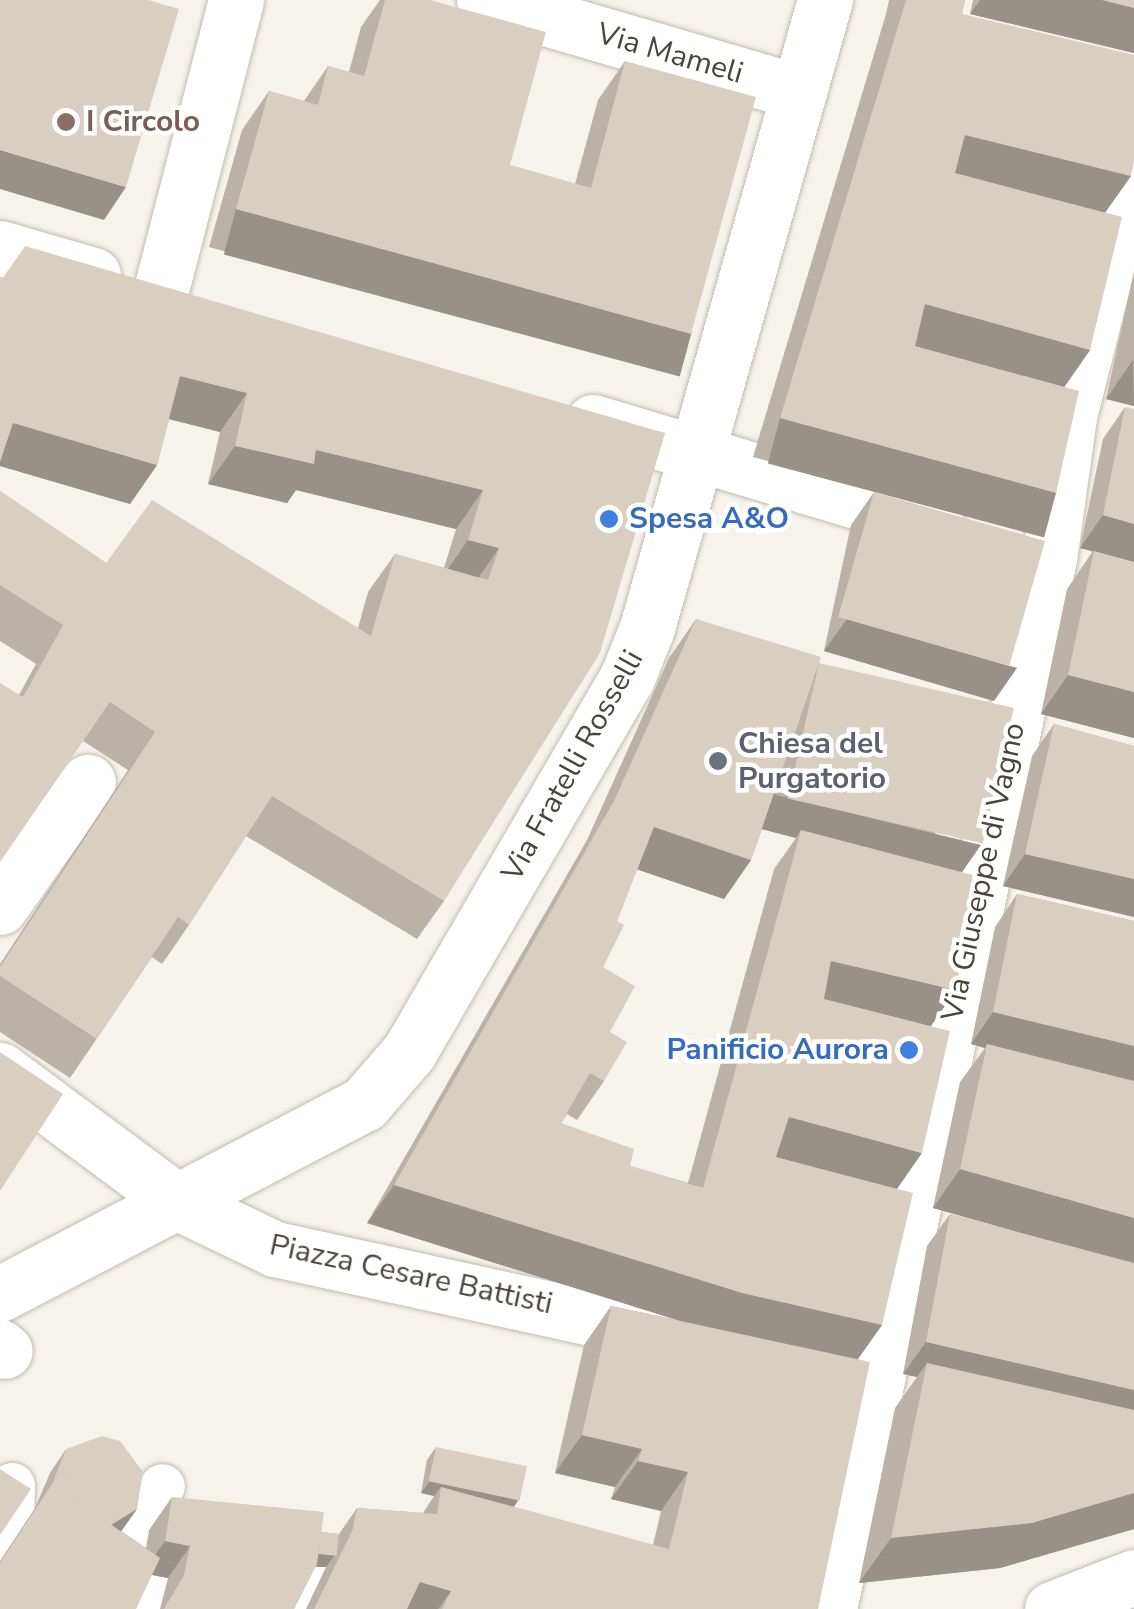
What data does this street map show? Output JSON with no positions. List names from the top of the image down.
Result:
{
  "streets": {
    "street": [
      "Via Mameli",
      "Via Fratelli Rosselli",
      "Via Giuseppe di Vagno",
      "Piazza Cesare Battisti"
    ]
  },
  "crossings": [
    ["Via Mameli", "Via Fratelli Rosselli"],
    ["Via Fratelli Rosselli", "Piazza Cesare Battisti"]
  ],
  "places": [
    "I Circolo",
    "Spesa A&O",
    "Chiesa del Purgatorio",
    "Panificio Aurora"
  ]
}
